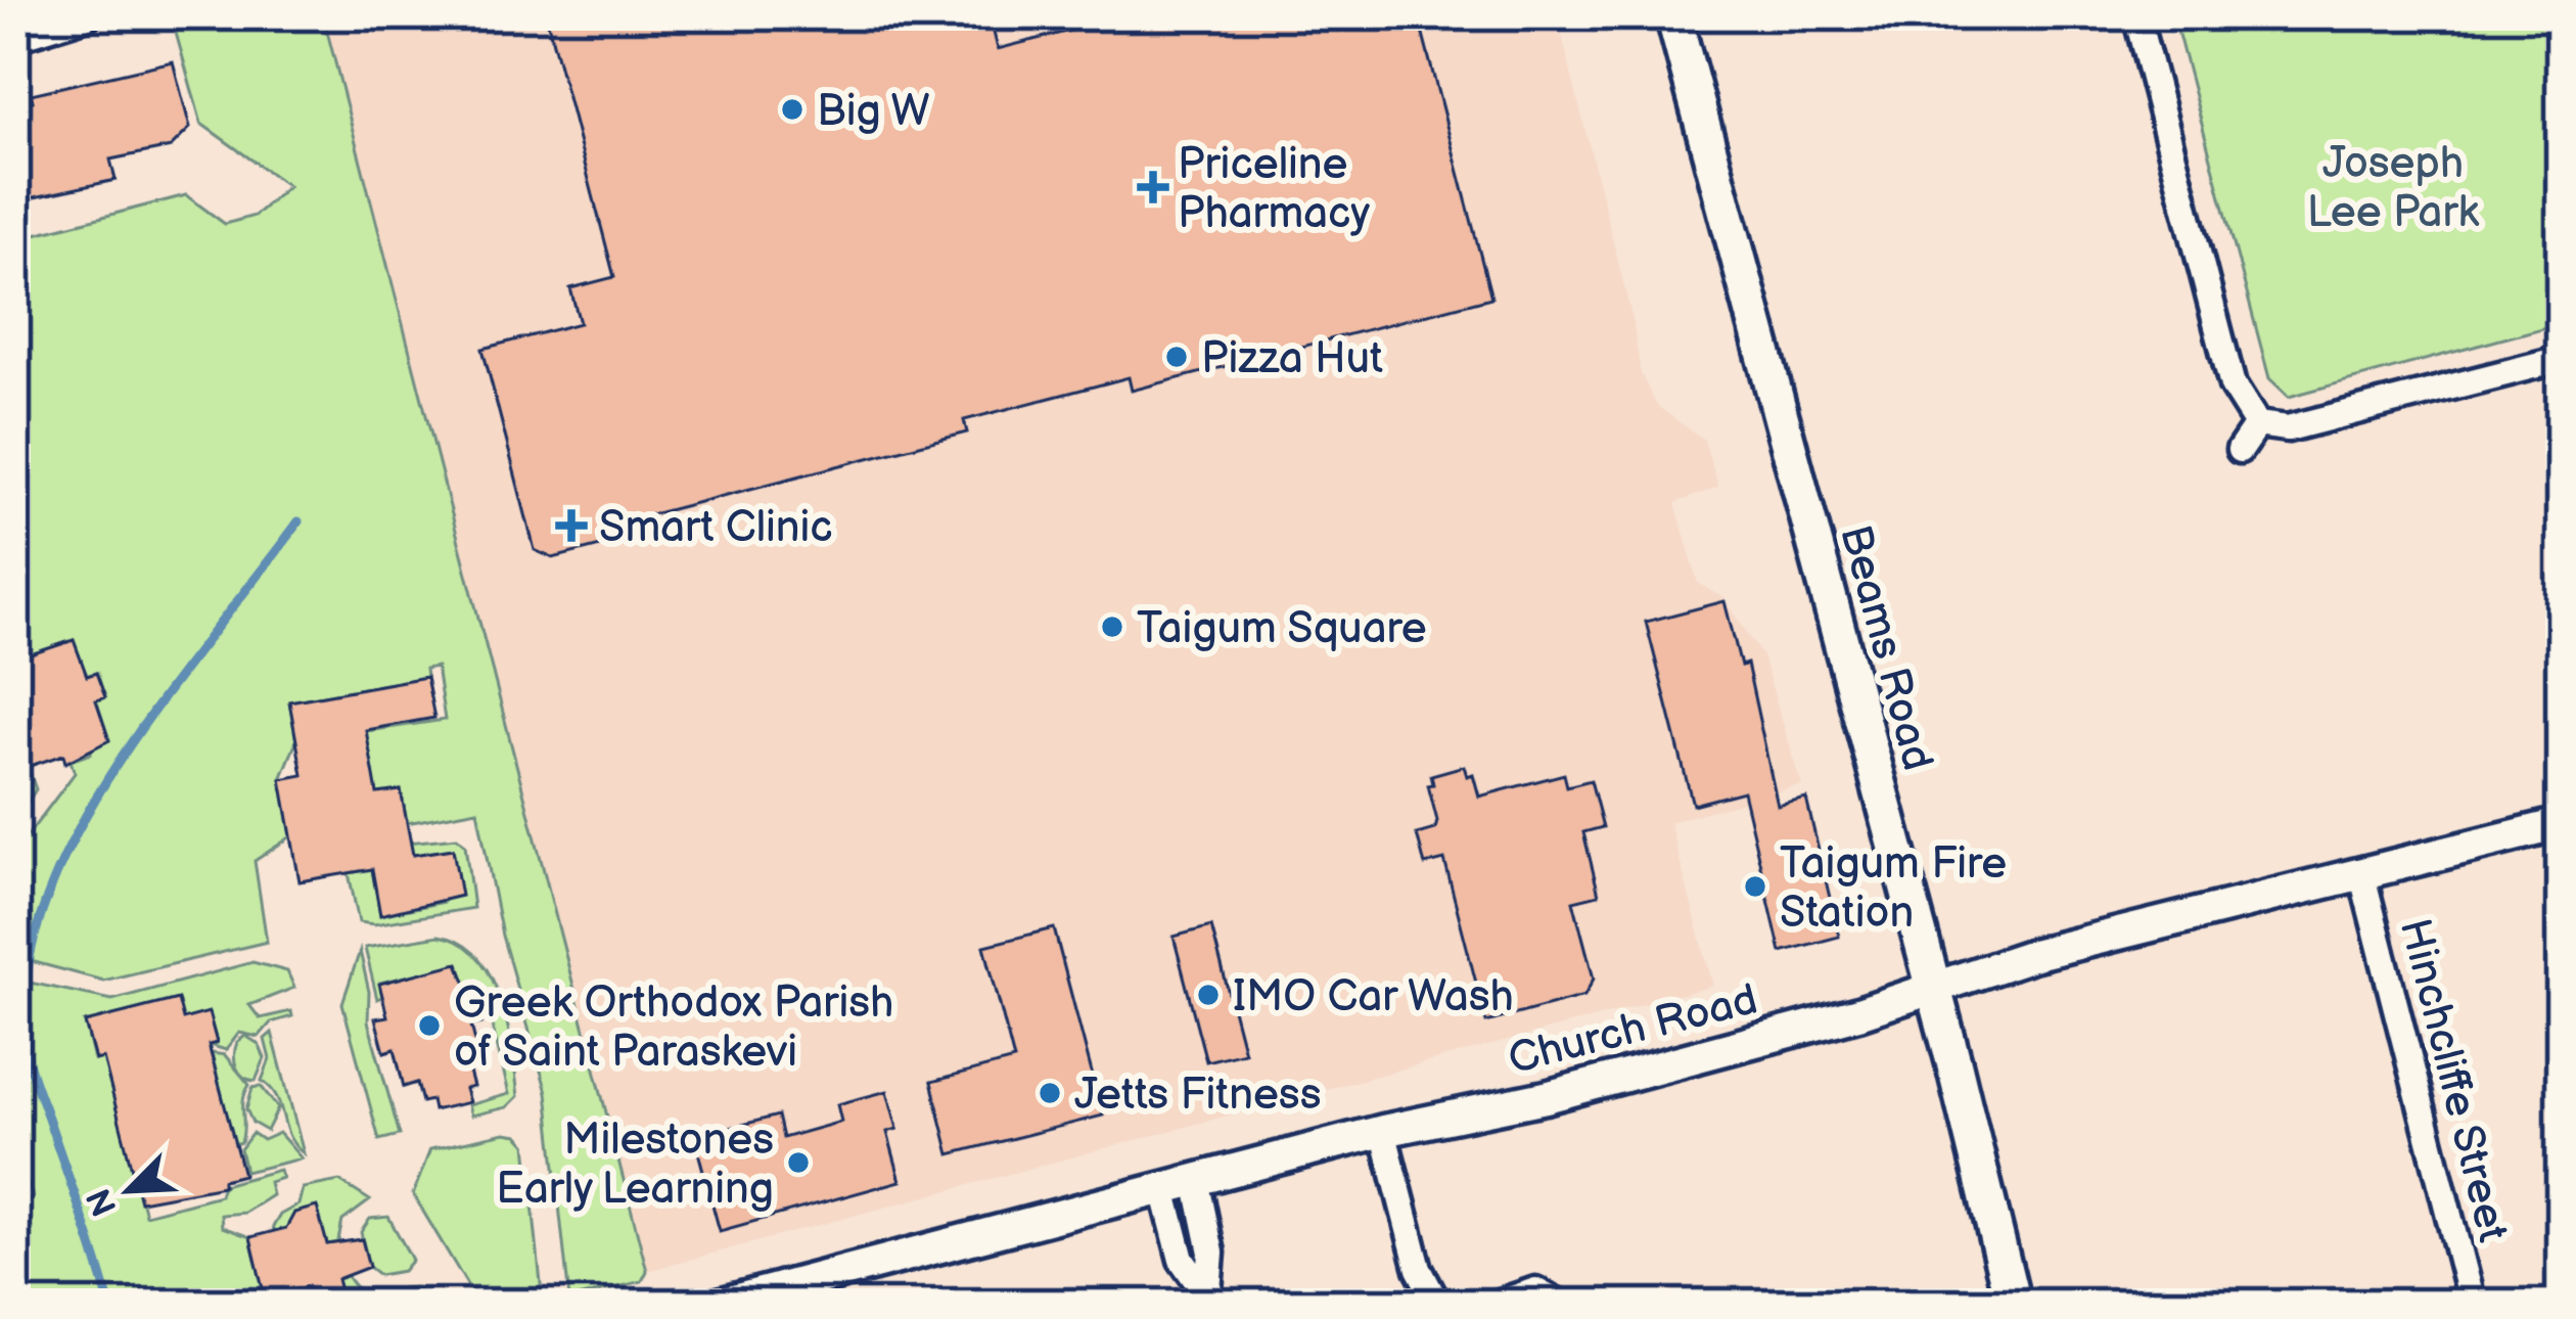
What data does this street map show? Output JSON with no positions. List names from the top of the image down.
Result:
{
  "streets": {
    "main road": ["Beams Road"],
    "street": ["Church Road", "Hinchcliffe Street"]
  },
  "crossings": [
    ["Beams Road", "Church Road"],
    ["Church Road", "Hinchcliffe Street"]
  ],
  "parks": ["Joseph Lee Park"],
  "places": {
    "other": [
      "Big W",
      "Pizza Hut",
      "Taigum Square",
      "Taigum Fire Station",
      "IMO Car Wash",
      "Greek Orthodox Parish of Saint Paraskevi",
      "Jetts Fitness",
      "Milestones Early Learning"
    ],
    "health": ["Priceline Pharmacy", "Smart Clinic"]
  },
  "north": "bottom left"
}
